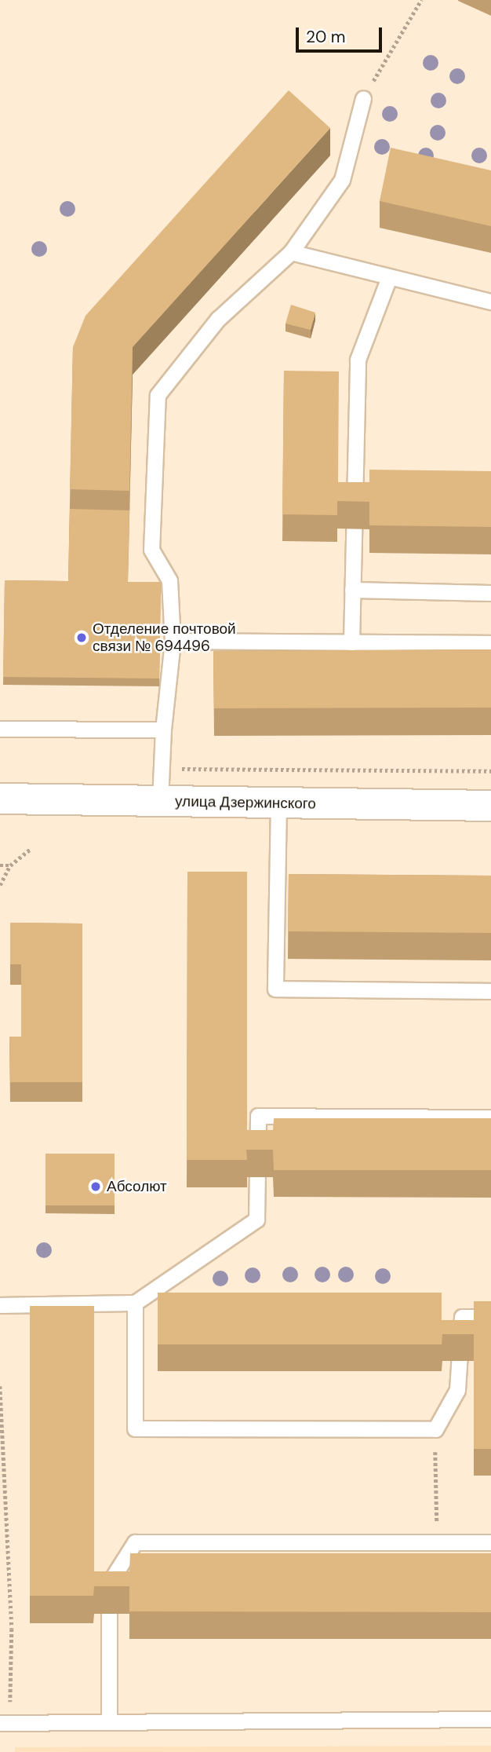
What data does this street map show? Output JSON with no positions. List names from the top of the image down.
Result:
{
  "streets": {
    "street": ["улица Дзержинского"]
  },
  "places": ["Отделение почтовой связи № 694496", "Абсолют"],
  "scale_bar": "20 m"
}
